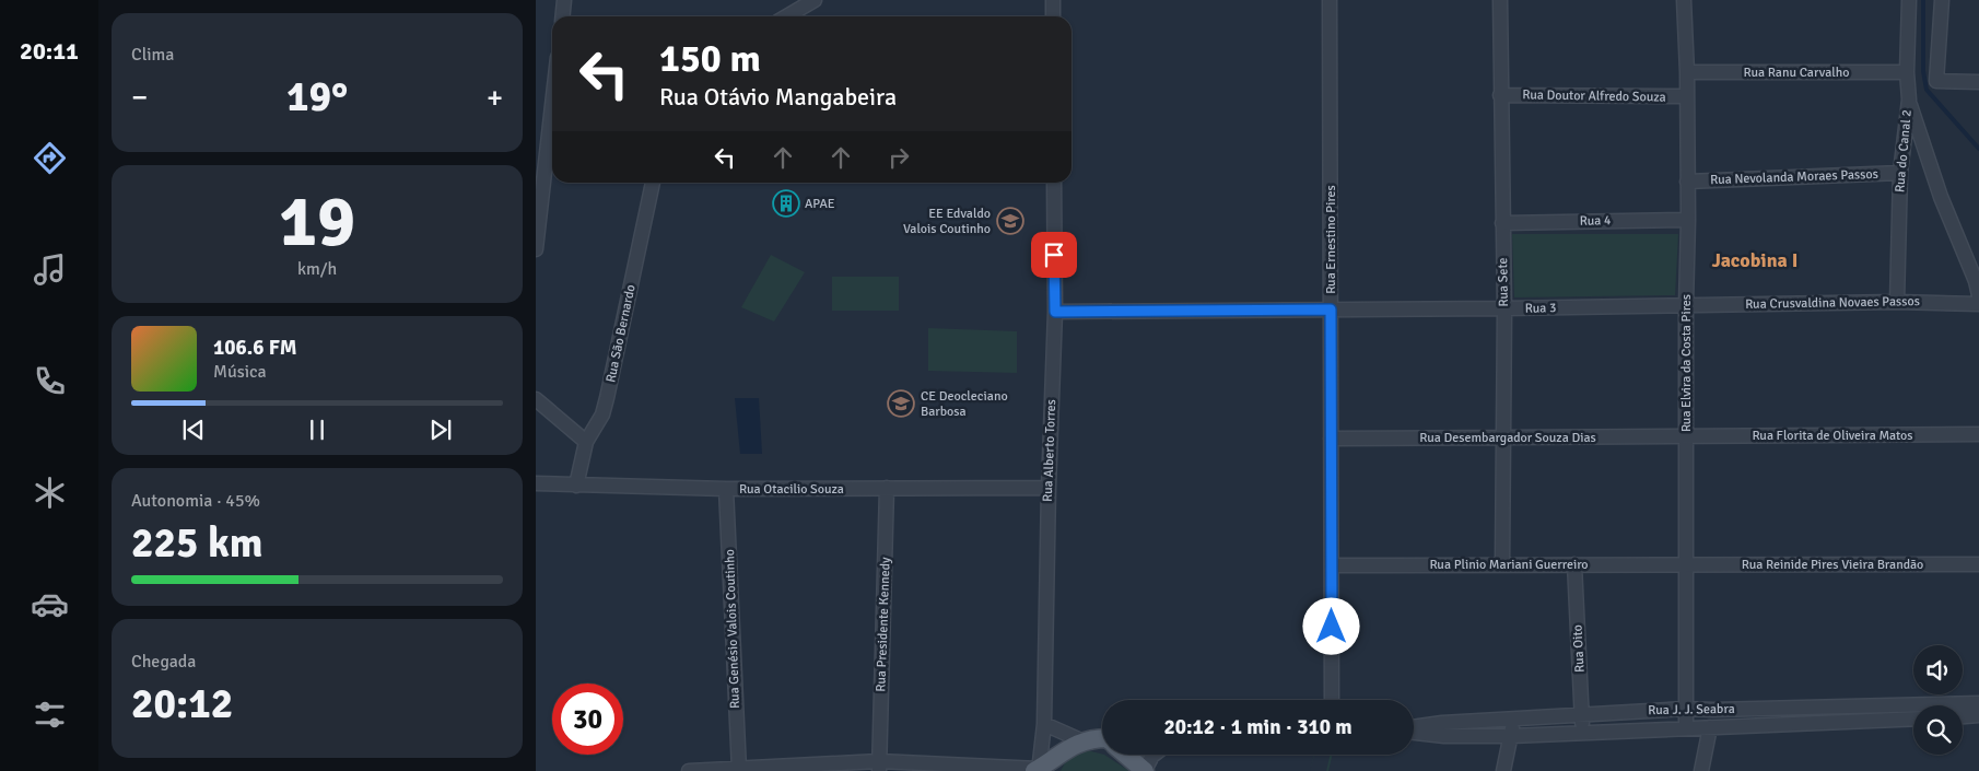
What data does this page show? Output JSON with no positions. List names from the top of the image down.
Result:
{
  "streets": {
    "street": [
      "Rua Ranu Carvalho",
      "Rua Doutor Alfredo Souza",
      "Rua do Canal 2",
      "Rua Nevolanda Moraes Passos",
      "Rua 4",
      "Rua Ernestino Pires",
      "Rua Sete",
      "Rua Crusvaldina Novaes Passos",
      "Rua 3",
      "Rua São Bernardo",
      "Rua Elvira da Costa Pires",
      "Rua Florita de Oliveira Matos",
      "Rua Desembargador Souza Dias",
      "Rua Alberto Torres",
      "Rua Otacilio Souza",
      "Rua Plinio Mariani Guerreiro",
      "Rua Reinide Pires Vieira Brandão",
      "Rua Presidente Kennedy",
      "Rua Genésio Valois Coutinho",
      "Rua Oito",
      "Rua J. J. Seabra"
    ]
  },
  "crossings": [
    ["Rua Ranu Carvalho", "Rua do Canal 2"],
    ["Rua Ranu Carvalho", "Rua Elvira da Costa Pires"],
    ["Rua Doutor Alfredo Souza", "Rua Sete"],
    ["Rua Doutor Alfredo Souza", "Rua Elvira da Costa Pires"],
    ["Rua do Canal 2", "Rua Nevolanda Moraes Passos"],
    ["Rua do Canal 2", "Rua Crusvaldina Novaes Passos"],
    ["Rua Nevolanda Moraes Passos", "Rua Elvira da Costa Pires"],
    ["Rua 4", "Rua Sete"],
    ["Rua 4", "Rua Elvira da Costa Pires"],
    ["Rua Ernestino Pires", "Rua 3"],
    ["Rua Ernestino Pires", "Rua Desembargador Souza Dias"],
    ["Rua Ernestino Pires", "Rua Plinio Mariani Guerreiro"],
    ["Rua Sete", "Rua 3"],
    ["Rua Sete", "Rua Desembargador Souza Dias"],
    ["Rua Sete", "Rua Plinio Mariani Guerreiro"],
    ["Rua Crusvaldina Novaes Passos", "Rua 3"],
    ["Rua Crusvaldina Novaes Passos", "Rua Elvira da Costa Pires"],
    ["Rua 3", "Rua Elvira da Costa Pires"],
    ["Rua 3", "Rua Alberto Torres"],
    ["Rua São Bernardo", "Rua Otacilio Souza"],
    ["Rua Elvira da Costa Pires", "Rua Florita de Oliveira Matos"],
    ["Rua Elvira da Costa Pires", "Rua Desembargador Souza Dias"],
    ["Rua Elvira da Costa Pires", "Rua Plinio Mariani Guerreiro"],
    ["Rua Elvira da Costa Pires", "Rua Reinide Pires Vieira Brandão"],
    ["Rua Elvira da Costa Pires", "Rua J. J. Seabra"],
    ["Rua Florita de Oliveira Matos", "Rua Desembargador Souza Dias"],
    ["Rua Alberto Torres", "Rua Otacilio Souza"],
    ["Rua Otacilio Souza", "Rua Presidente Kennedy"],
    ["Rua Otacilio Souza", "Rua Genésio Valois Coutinho"],
    ["Rua Plinio Mariani Guerreiro", "Rua Reinide Pires Vieira Brandão"],
    ["Rua Plinio Mariani Guerreiro", "Rua Oito"],
    ["Rua Oito", "Rua J. J. Seabra"]
  ],
  "districts": ["Jacobina I"],
  "places": {
    "building": ["APAE"],
    "school or university": ["EE Edvaldo Valois Coutinho", "CE Deocleciano Barbosa"]
  },
  "page": {
    "tabs": "20:11",
    "tile": [
      "Clima",
      ["19", "km/h"],
      ["Autonomia · 45%", "225 km"],
      ["Chegada", "20:12"]
    ],
    "turn": ["150 m", "Rua Otávio Mangabeira"],
    "heat": ["−", "19°", "+"],
    "song": ["106.6 FM", "Música"],
    "limit": "30",
    "trip": "20:12 · 1 min · 310 m"
  }
}
